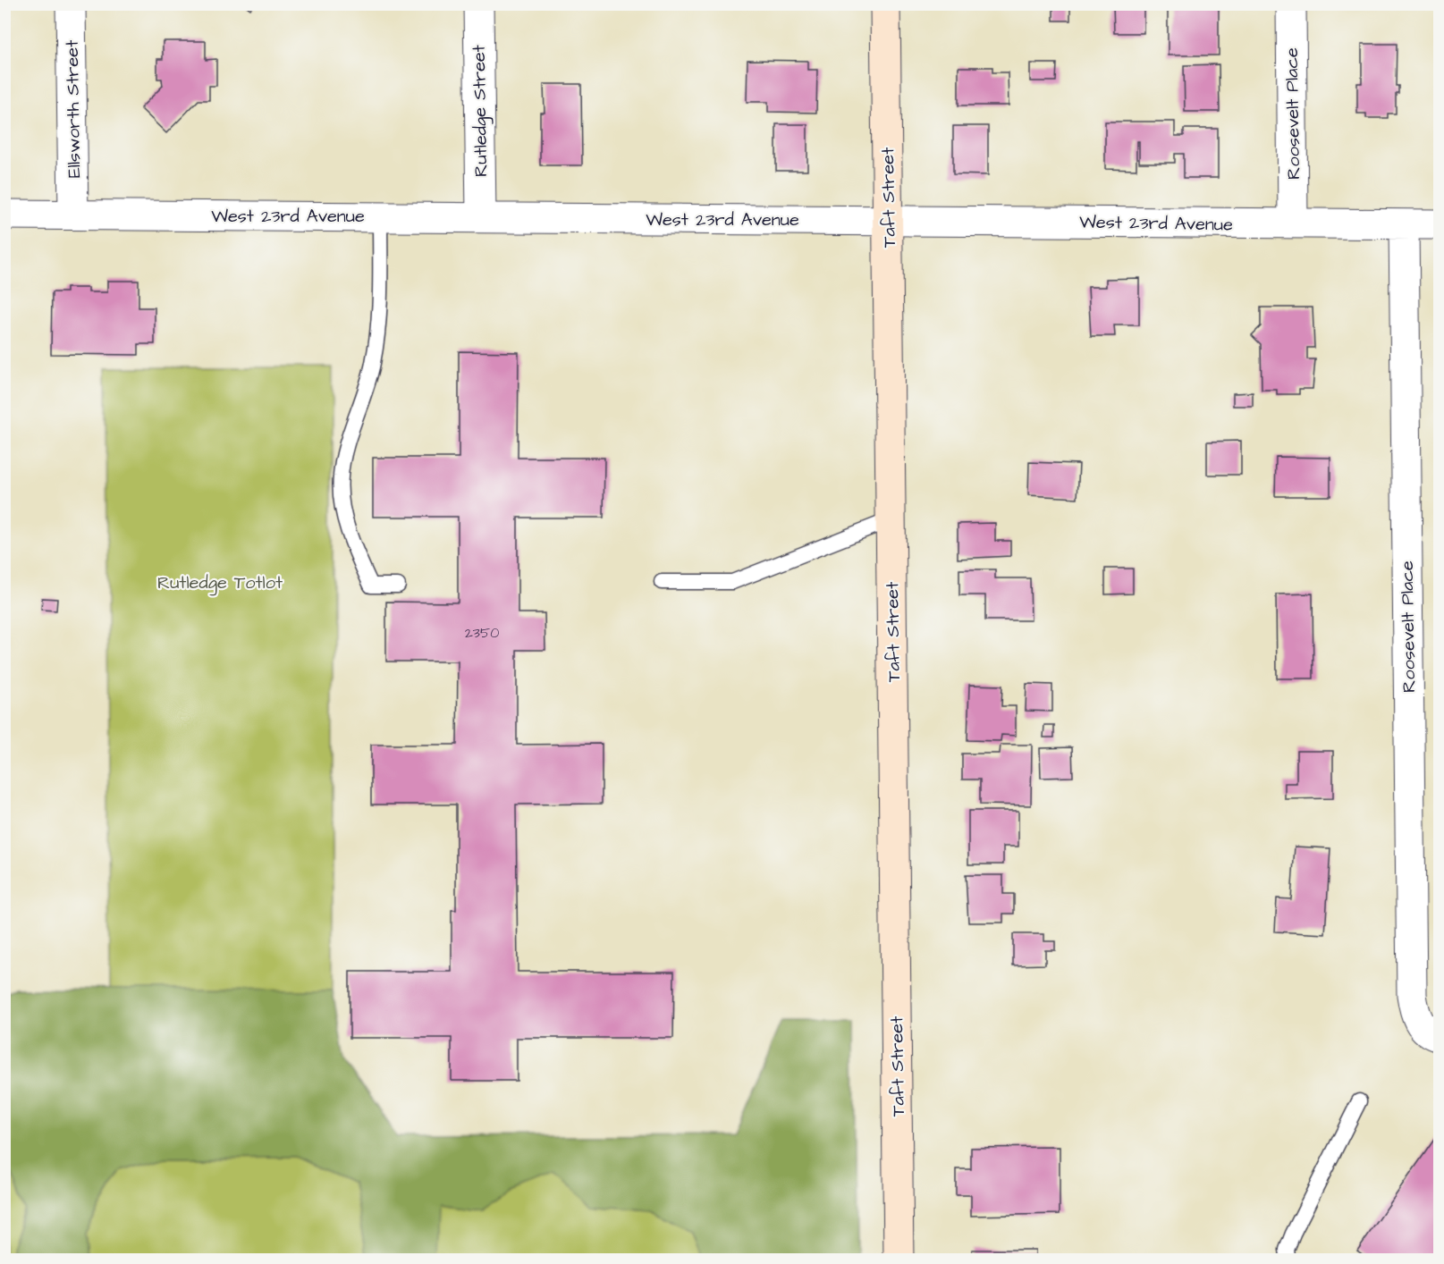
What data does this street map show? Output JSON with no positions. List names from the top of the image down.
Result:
{
  "streets": {
    "street": [
      "Ellsworth Street",
      "Rutledge Street",
      "Roosevelt Place",
      "Taft Street",
      "West 23rd Avenue"
    ]
  },
  "crossings": [
    ["Ellsworth Street", "West 23rd Avenue"],
    ["Rutledge Street", "West 23rd Avenue"],
    ["Roosevelt Place", "West 23rd Avenue"],
    ["Taft Street", "West 23rd Avenue"]
  ],
  "parks": ["Rutledge Totlot"],
  "house_numbers": ["2350"]
}
